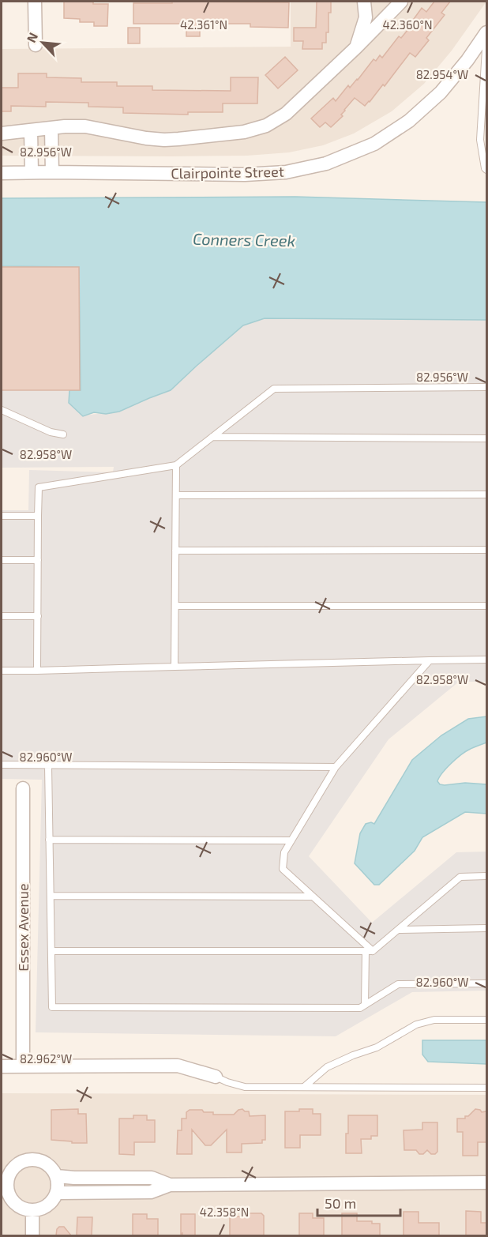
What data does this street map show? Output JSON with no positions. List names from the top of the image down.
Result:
{
  "streets": {
    "street": ["Clairpointe Street", "Essex Avenue"]
  },
  "water": ["Conners Creek"],
  "scale_bar": "50 m",
  "north": "top left",
  "coordinates": [
    "42.360°N",
    "42.361°N",
    "82.954°W",
    "82.956°W",
    "82.958°W",
    "82.960°W",
    "82.962°W",
    "42.358°N"
  ]
}
